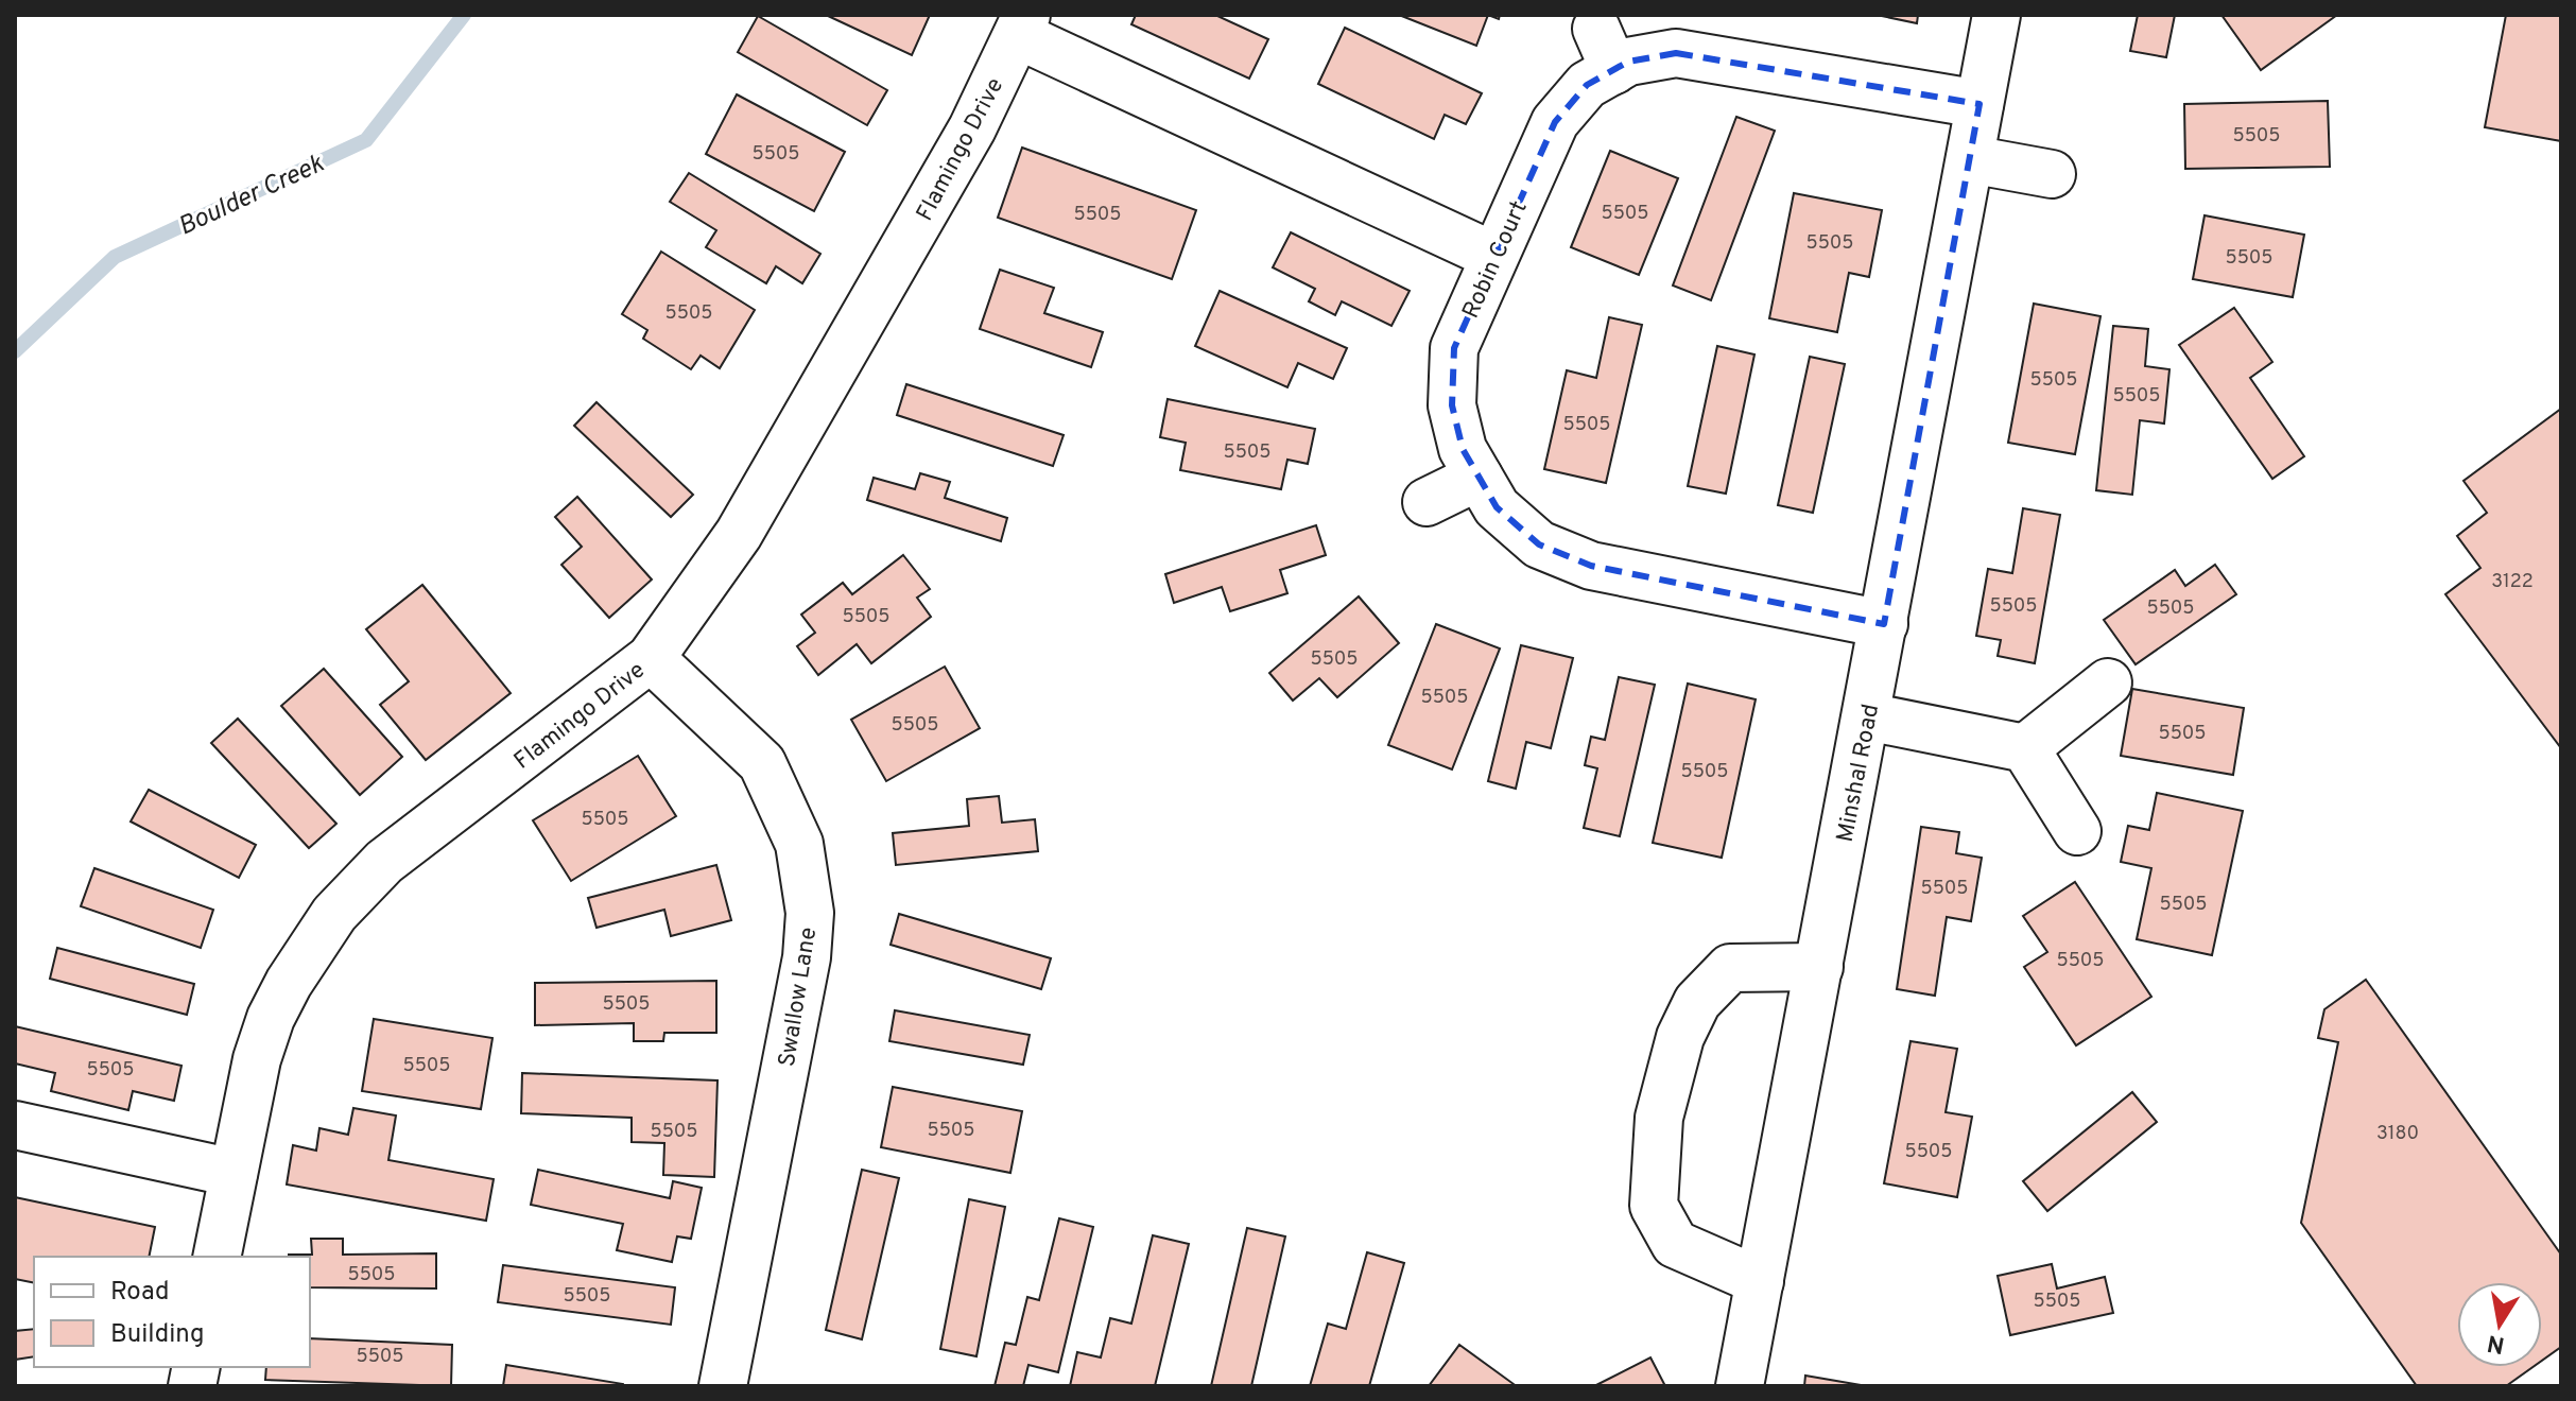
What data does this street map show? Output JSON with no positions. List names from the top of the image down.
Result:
{
  "streets": {
    "street": [
      "Flamingo Drive",
      "Robin Court",
      "Minshal Road",
      "Swallow Lane"
    ]
  },
  "crossings": [
    ["Flamingo Drive", "Swallow Lane"],
    ["Robin Court", "Minshal Road"]
  ],
  "water": ["Boulder Creek"],
  "house_numbers": [
    "5505",
    "5505",
    "5505",
    "5505",
    "5505",
    "5505",
    "5505",
    "5505",
    "5505",
    "5505",
    "5505",
    "3122",
    "5505",
    "5505",
    "5505",
    "5505",
    "5505",
    "5505",
    "5505",
    "5505",
    "5505",
    "5505",
    "5505",
    "5505",
    "5505",
    "5505",
    "5505",
    "5505",
    "5505",
    "3180",
    "5505",
    "5505",
    "5505",
    "5505",
    "5505"
  ],
  "legend": ["Road", "Building"],
  "north": "bottom"
}
